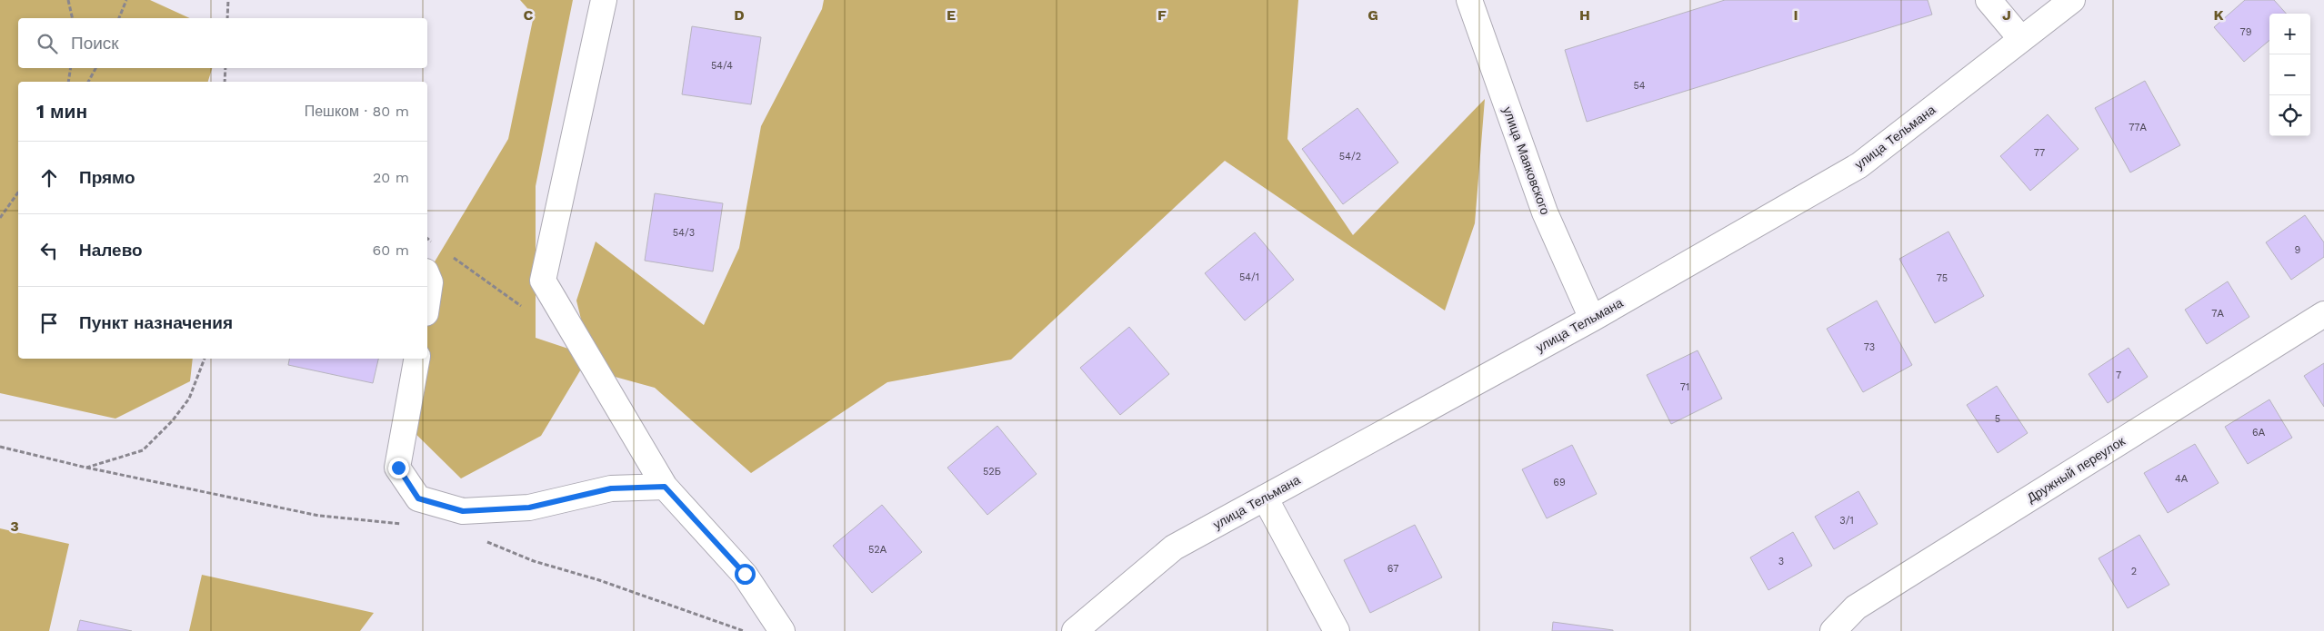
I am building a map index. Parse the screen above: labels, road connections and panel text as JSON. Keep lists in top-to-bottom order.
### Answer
{
  "streets": {
    "street": ["улица Тельмана", "улица Маяковского", "Дружный переулок"]
  },
  "crossings": [
    ["улица Тельмана", "улица Маяковского"]
  ],
  "house_numbers": [
    "79",
    "54/4",
    "54",
    "77А",
    "77",
    "54/2",
    "54/3",
    "9",
    "54/1",
    "75",
    "7А",
    "73",
    "7",
    "71",
    "5",
    "6А",
    "52Б",
    "4А",
    "69",
    "3/1",
    "52А",
    "3",
    "67",
    "2"
  ],
  "page": {
    "map_buttons": ["+", "−"],
    "search": "Поиск",
    "heading": ["1 мин", "Пешком · 80 m"],
    "list": [
      ["Прямо", "20 m"],
      ["Налево", "60 m"],
      "Пункт назначения"
    ]
  },
  "grid": {
    "columns": [
      "C",
      "D",
      "E",
      "F",
      "G",
      "H",
      "I",
      "J",
      "K"
    ],
    "rows": ["3"]
  }
}
